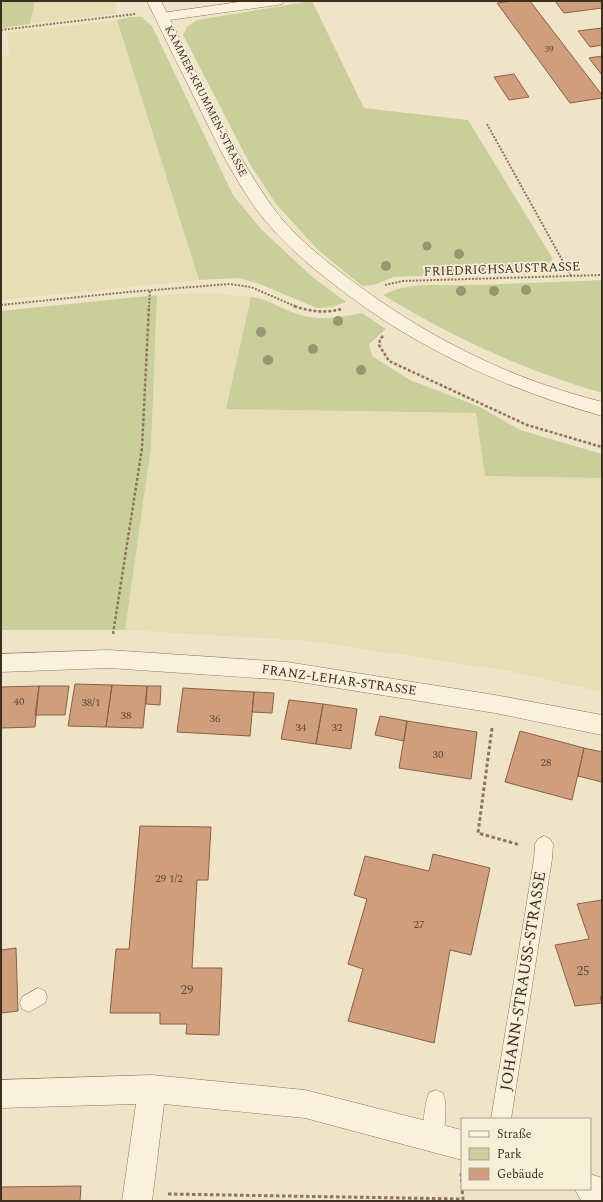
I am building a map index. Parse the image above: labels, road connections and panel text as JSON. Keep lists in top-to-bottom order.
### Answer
{
  "streets": {
    "street": ["KAMMER-KRUMMEN-STRASSE", "FRANZ-LEHAR-STRASSE"],
    "lane": ["JOHANN-STRAUSS-STRASSE"],
    "path": ["FRIEDRICHSAUSTRASSE"]
  },
  "house_numbers": [
    "39",
    "40",
    "38/1",
    "38",
    "36",
    "34",
    "32",
    "30",
    "28",
    "29 1/2",
    "27",
    "25",
    "29"
  ],
  "legend": ["Straße", "Park", "Gebäude"]
}
